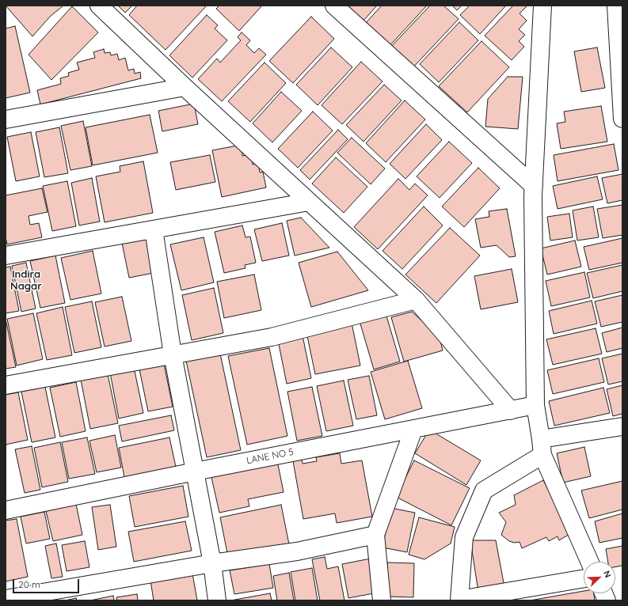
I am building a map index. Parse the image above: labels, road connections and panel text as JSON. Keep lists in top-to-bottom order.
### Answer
{
  "streets": {
    "street": ["LANE NO 5"]
  },
  "districts": ["Indira Nagar"],
  "scale_bar": "20 m",
  "north": "top right"
}
